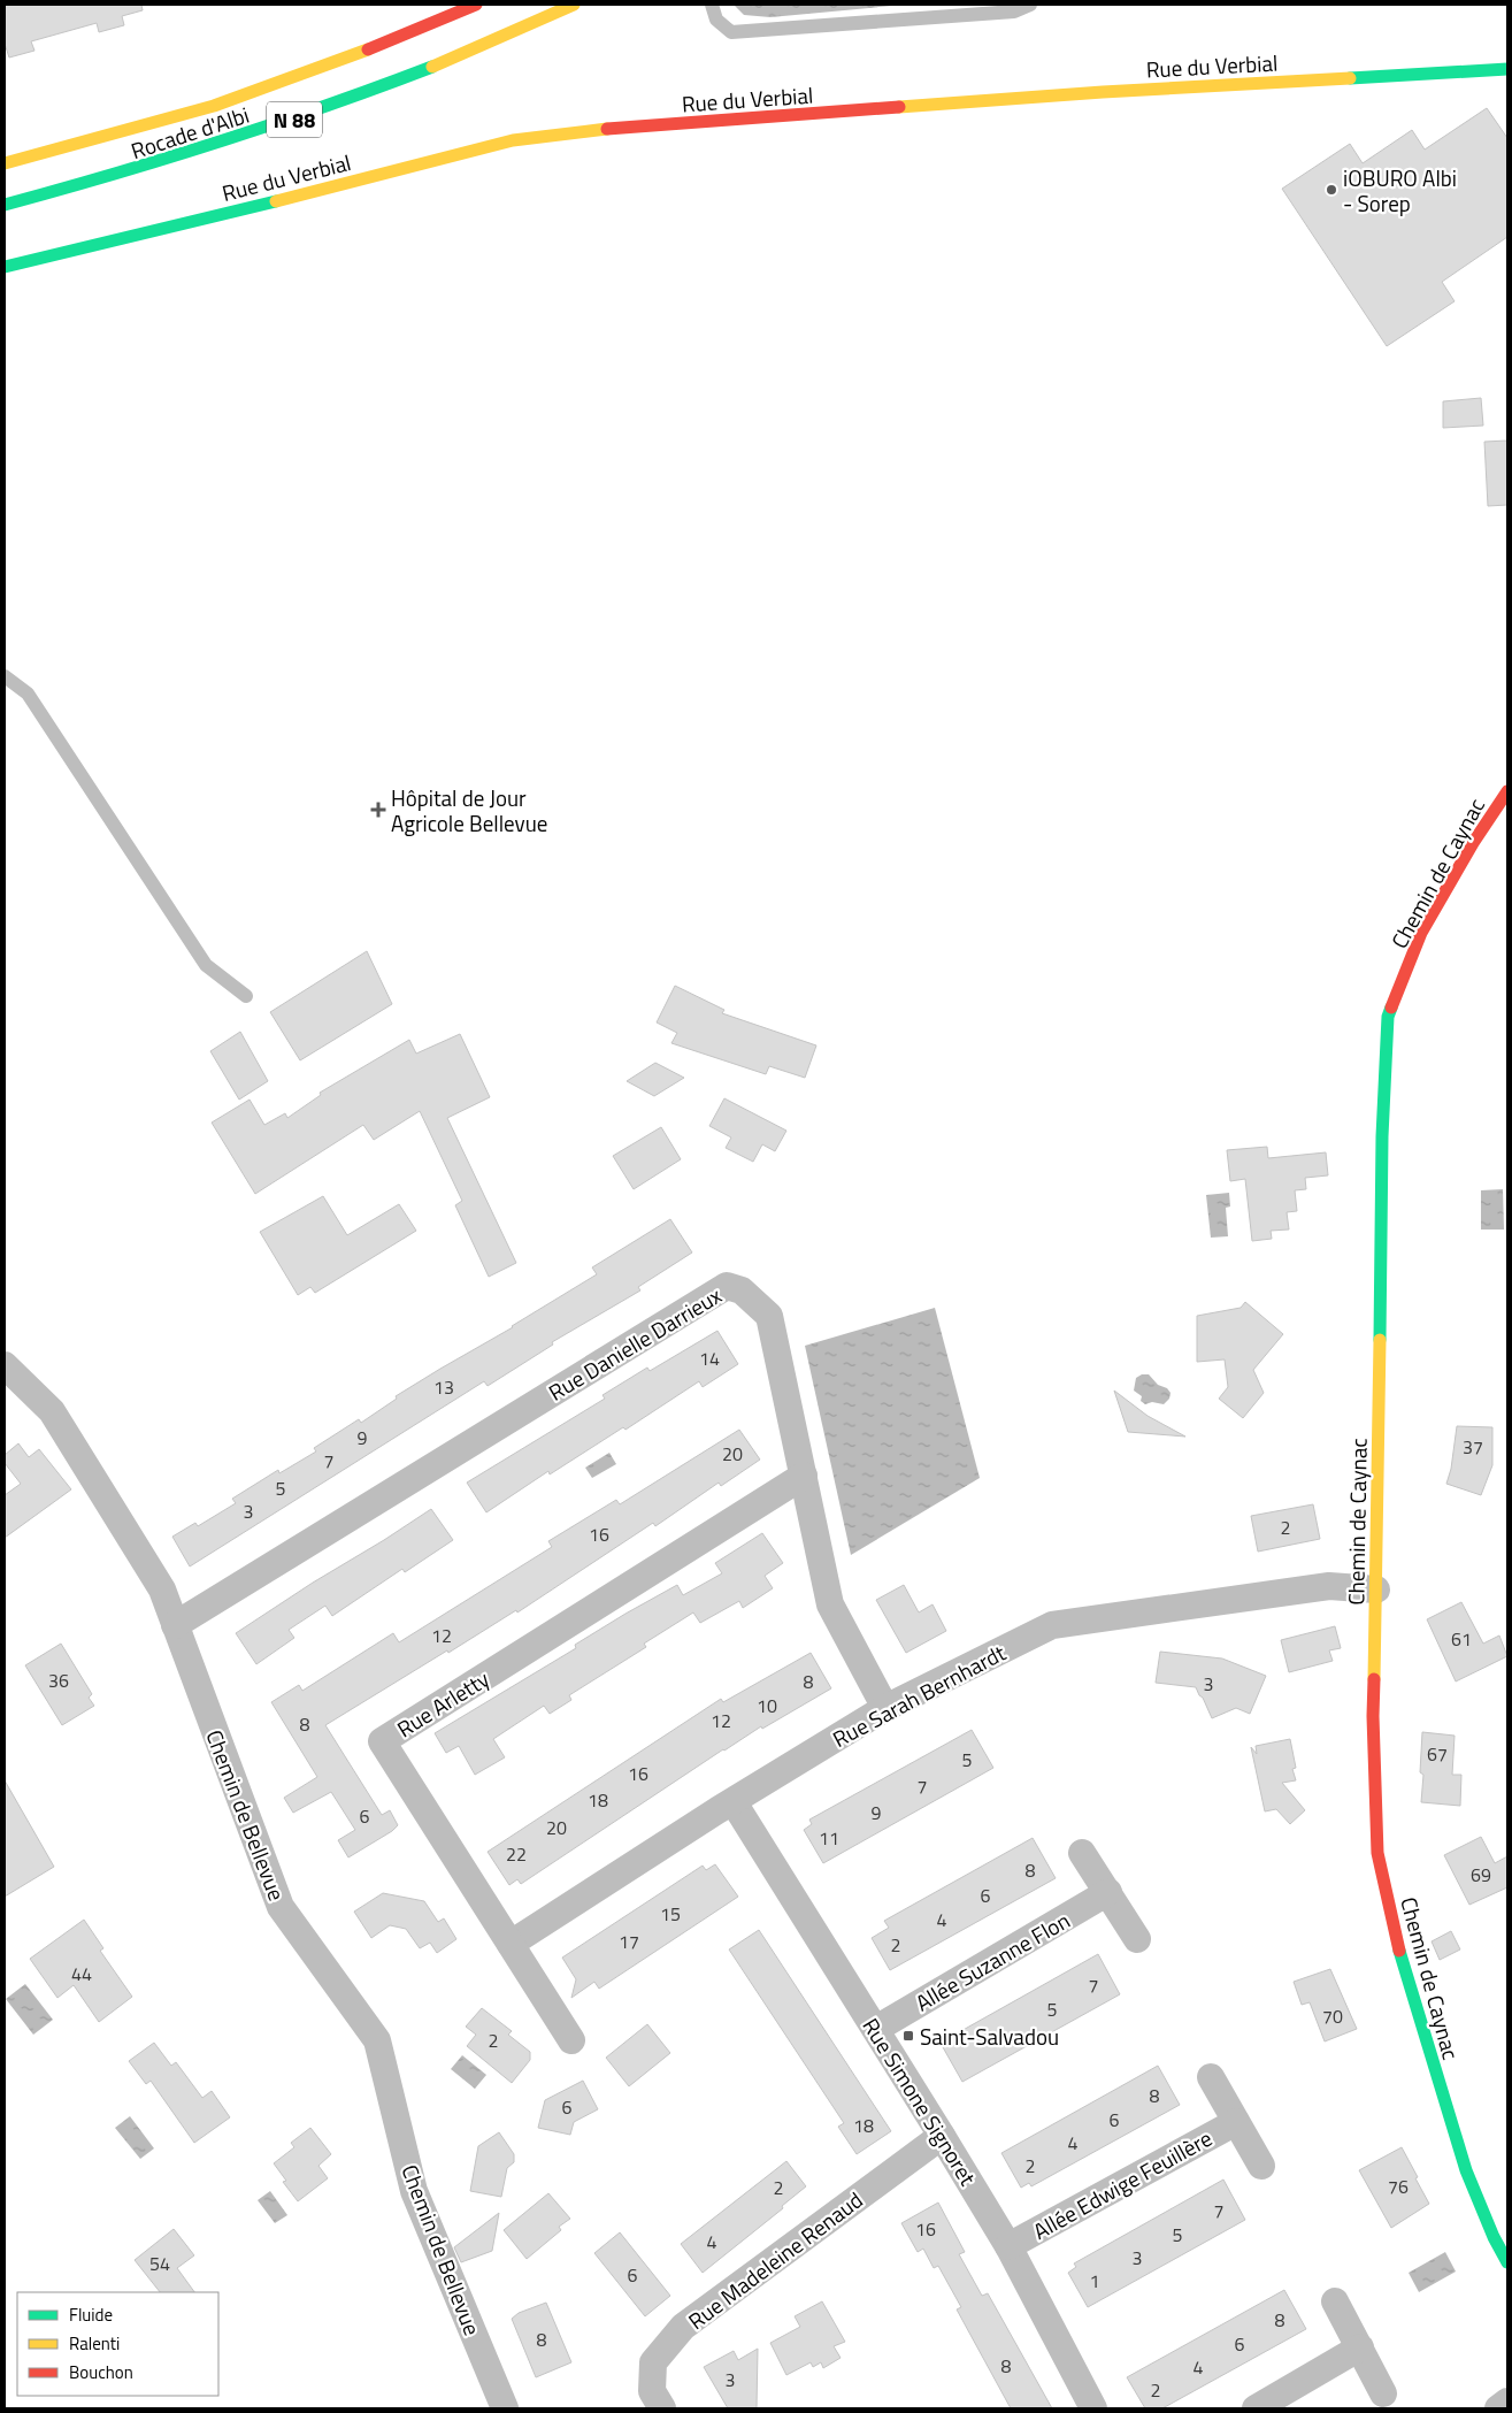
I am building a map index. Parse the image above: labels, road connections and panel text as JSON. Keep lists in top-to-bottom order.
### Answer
{
  "streets": {
    "main road": [
      "Rue du Verbial",
      "N 88",
      "Rocade d'Albi",
      "Chemin de Caynac"
    ],
    "street": [
      "Rue Danielle Darrieux",
      "Rue Sarah Bernhardt",
      "Rue Arletty",
      "Chemin de Bellevue",
      "Allée Suzanne Flon",
      "Rue Simone Signoret",
      "Allée Edwige Feuillère",
      "Rue Madeleine Renaud"
    ]
  },
  "crossings": [
    ["Chemin de Caynac", "Rue Sarah Bernhardt"],
    ["Rue Danielle Darrieux", "Rue Sarah Bernhardt"],
    ["Rue Danielle Darrieux", "Rue Arletty"],
    ["Rue Danielle Darrieux", "Chemin de Bellevue"],
    ["Rue Sarah Bernhardt", "Rue Arletty"],
    ["Rue Sarah Bernhardt", "Rue Simone Signoret"],
    ["Allée Suzanne Flon", "Rue Simone Signoret"],
    ["Rue Simone Signoret", "Allée Edwige Feuillère"],
    ["Rue Simone Signoret", "Rue Madeleine Renaud"]
  ],
  "places": {
    "other": ["iOBURO Albi - Sorep"],
    "health": ["Hôpital de Jour Agricole Bellevue"],
    "transit": ["Saint-Salvadou"]
  },
  "house_numbers": [
    "14",
    "13",
    "9",
    "37",
    "20",
    "7",
    "5",
    "3",
    "2",
    "16",
    "12",
    "61",
    "36",
    "8",
    "3",
    "10",
    "12",
    "8",
    "67",
    "5",
    "16",
    "7",
    "18",
    "9",
    "6",
    "20",
    "11",
    "22",
    "8",
    "69",
    "6",
    "15",
    "4",
    "17",
    "2",
    "44",
    "7",
    "5",
    "70",
    "2",
    "8",
    "6",
    "6",
    "18",
    "4",
    "2",
    "76",
    "2",
    "7",
    "16",
    "5",
    "4",
    "3",
    "54",
    "6",
    "1",
    "8",
    "8",
    "6",
    "8",
    "4",
    "3",
    "2"
  ],
  "legend": ["Fluide", "Ralenti", "Bouchon"]
}
